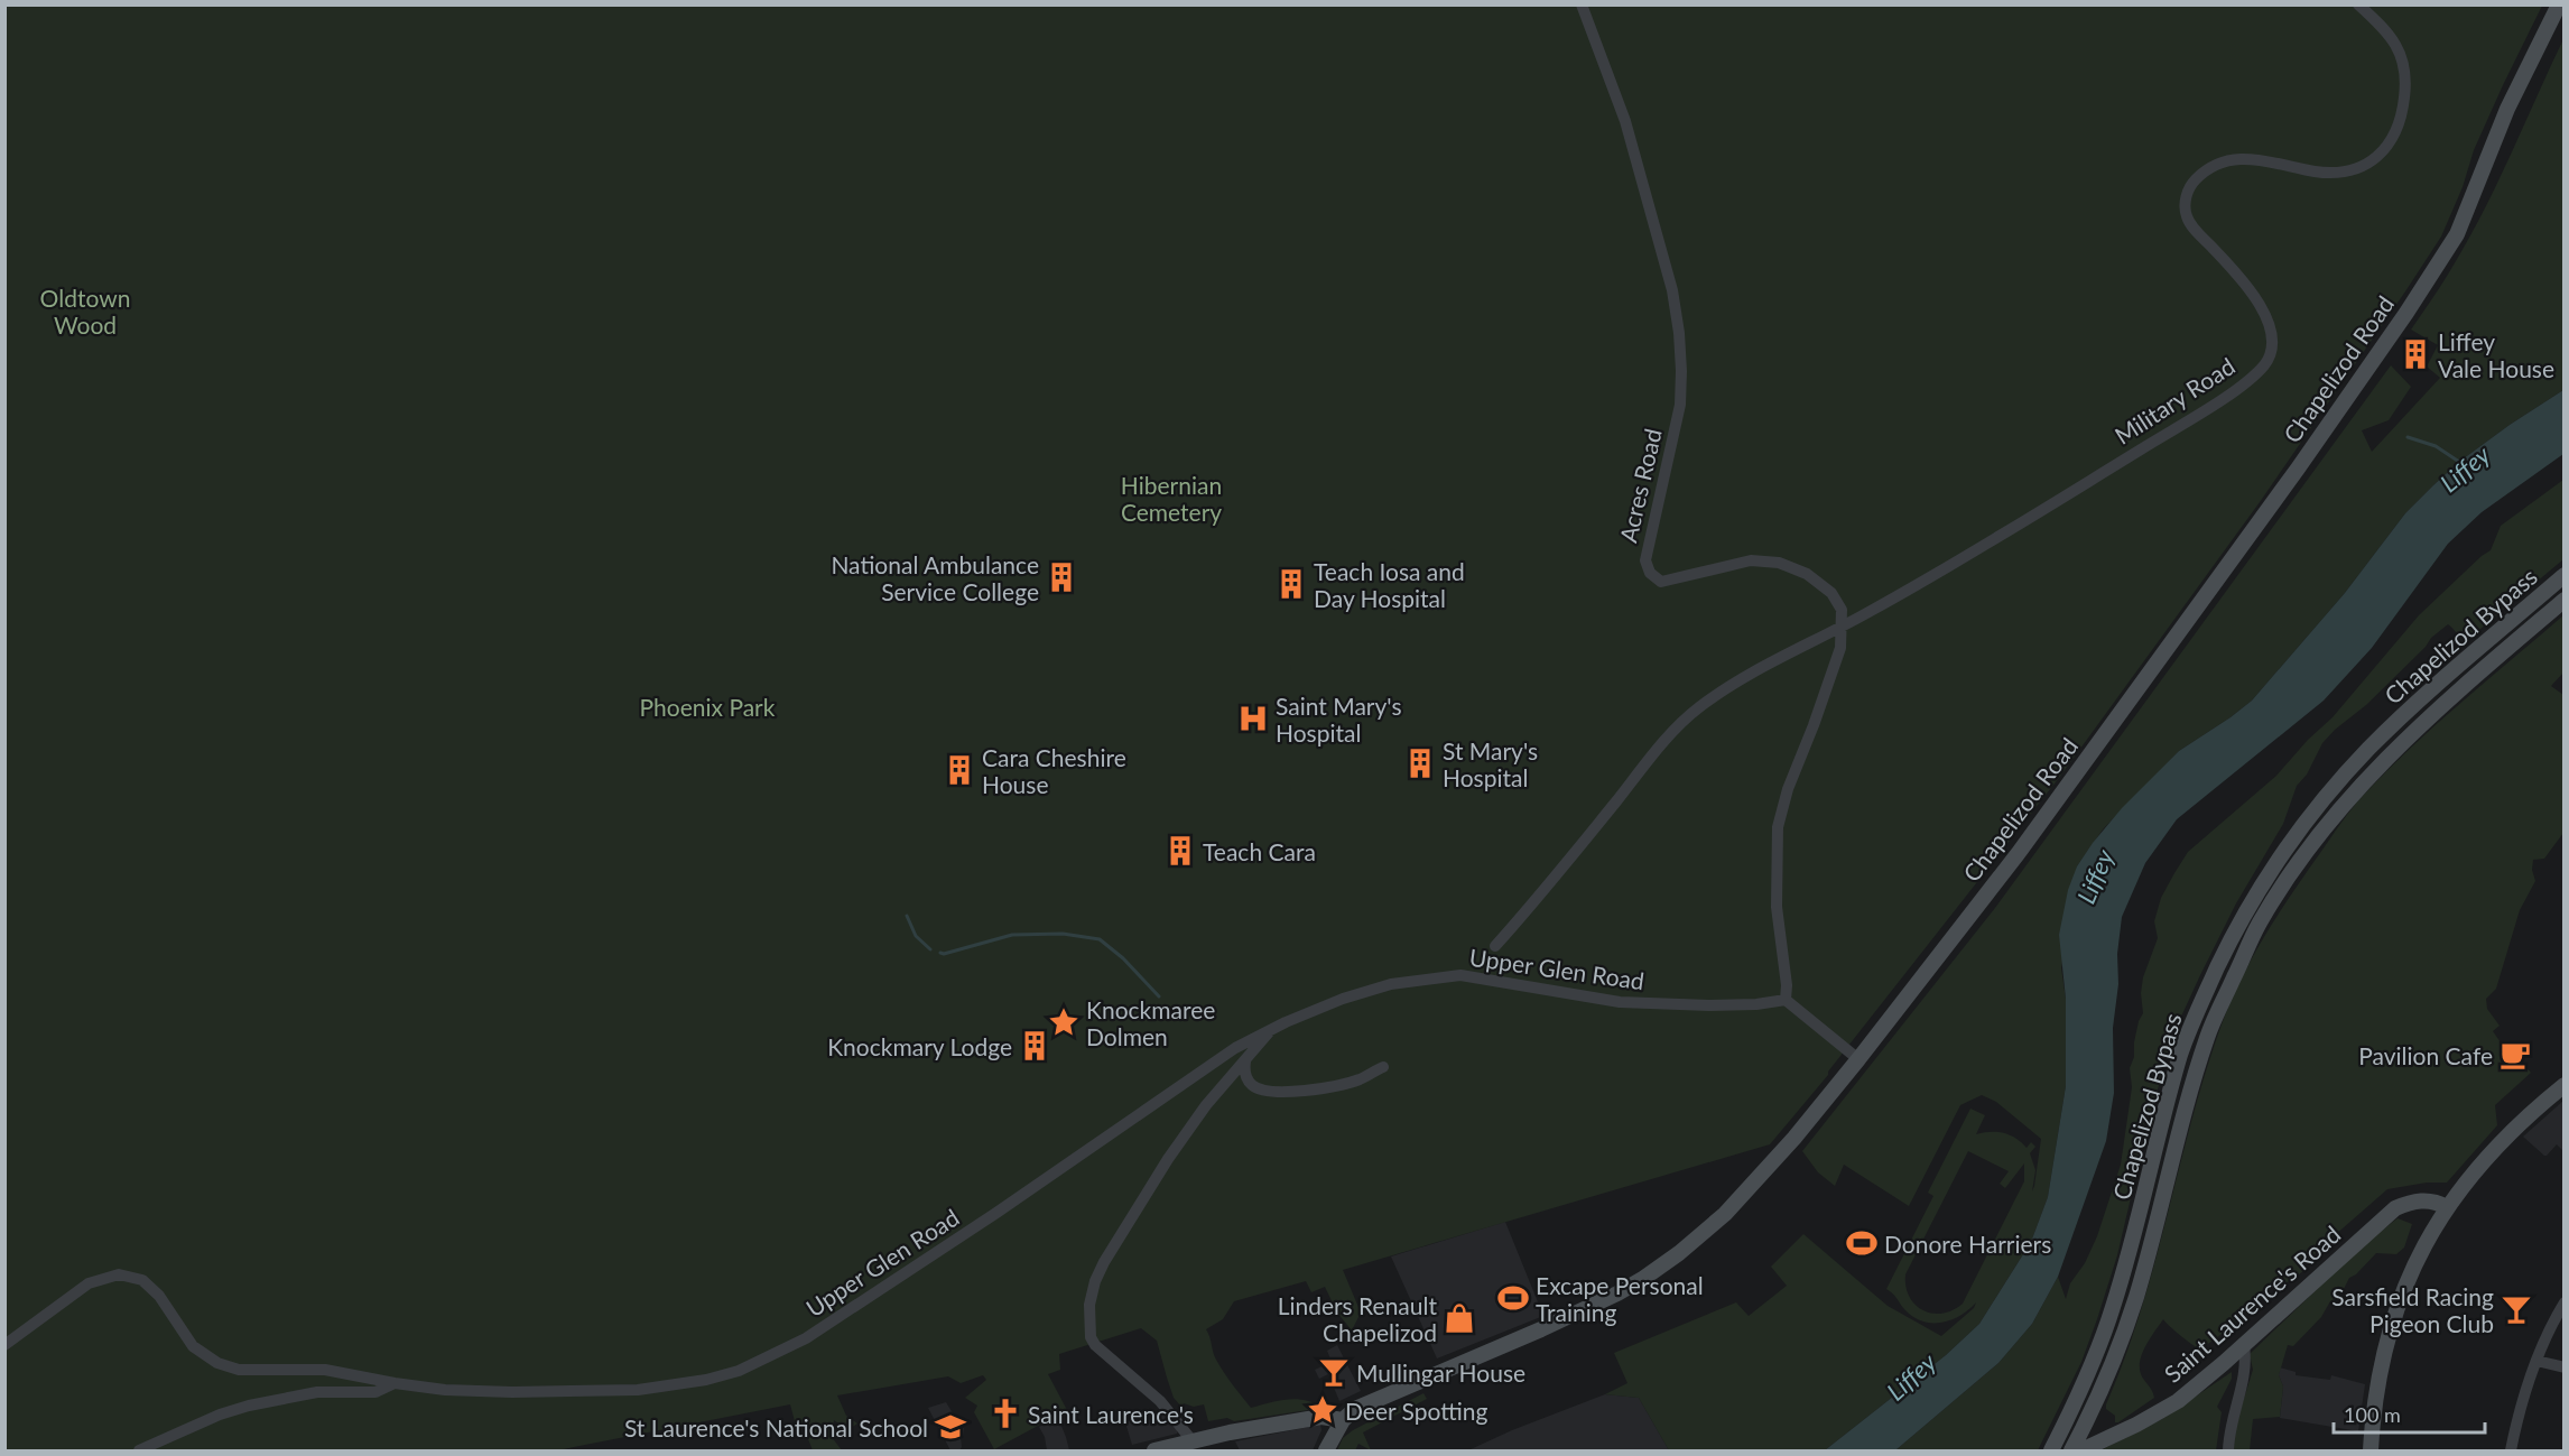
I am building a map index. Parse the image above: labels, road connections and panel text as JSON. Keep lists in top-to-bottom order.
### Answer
{
  "streets": {
    "main road": ["Chapelizod Road", "Chapelizod Bypass", "Saint Laurence's Road"],
    "street": ["Military Road", "Acres Road", "Upper Glen Road"]
  },
  "crossings": [
    ["Military Road", "Acres Road"],
    ["Acres Road", "Upper Glen Road"],
    ["Chapelizod Bypass", "Saint Laurence's Road"]
  ],
  "water": ["Liffey"],
  "parks": ["Oldtown Wood", "Hibernian Cemetery", "Phoenix Park"],
  "places": {
    "building": [
      "Liffey Vale House",
      "National Ambulance Service College",
      "Teach Iosa and Day Hospital",
      "St Mary's Hospital",
      "Cara Cheshire House",
      "Teach Cara",
      "Knockmary Lodge"
    ],
    "hospital": ["Saint Mary's Hospital"],
    "place": ["Knockmaree Dolmen", "Deer Spotting"],
    "cafe": ["Pavilion Cafe"],
    "sports": ["Donore Harriers", "Excape Personal Training"],
    "bar": ["Sarsfield Racing Pigeon Club", "Mullingar House"],
    "shop": ["Linders Renault Chapelizod"],
    "church": ["Saint Laurence's"],
    "school or university": ["St Laurence's National School"]
  },
  "scale_bar": "100 m"
}
